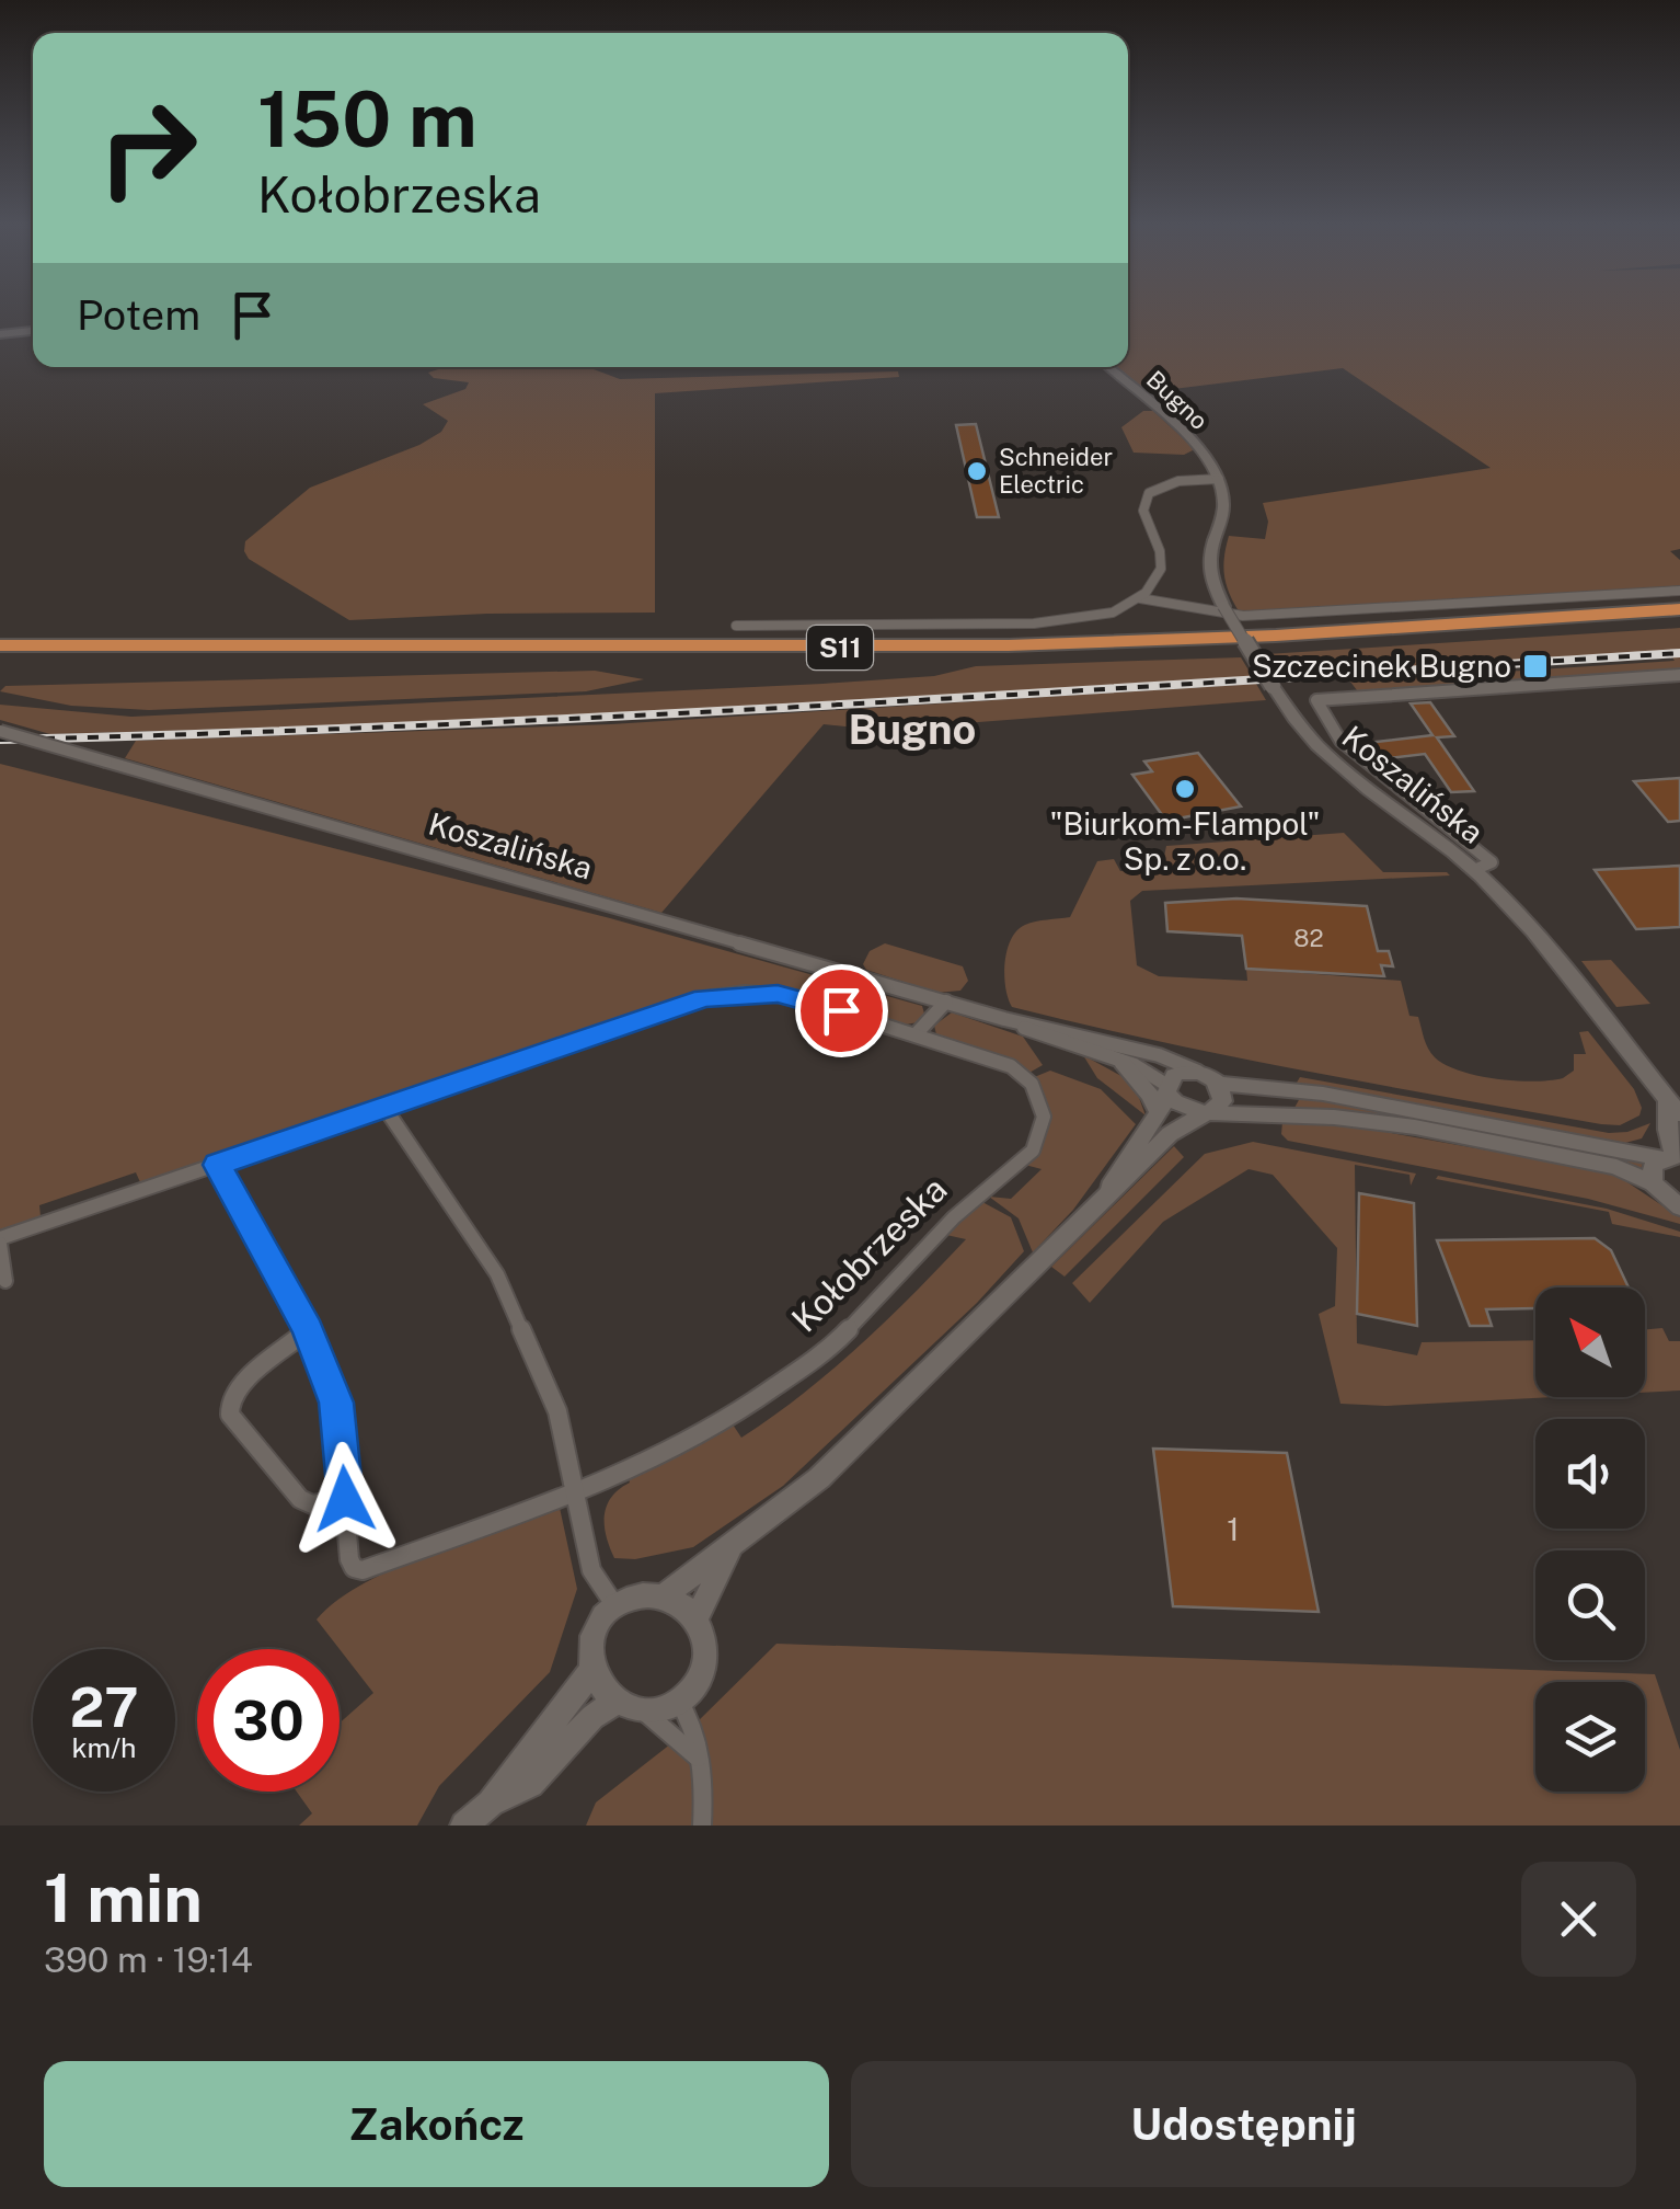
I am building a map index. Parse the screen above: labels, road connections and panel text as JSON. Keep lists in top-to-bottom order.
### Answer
{
  "streets": {
    "highway": ["S11"],
    "main road": ["Bugno", "Koszalińska"],
    "street": ["Kołobrzeska"]
  },
  "crossings": [
    ["Bugno", "Koszalińska"]
  ],
  "districts": ["Bugno"],
  "places": {
    "other": ["Schneider Electric", "\"Biurkom-Flampol\" Sp. z o.o."],
    "transit": ["Szczecinek Bugno"]
  },
  "house_numbers": ["82", "1"],
  "north": "top left",
  "page": {
    "turn": ["150 m", "Kołobrzeska"],
    "then": "Potem",
    "speed": "27 km/h",
    "limit": "30",
    "heading": ["1 min", "390 m · 19:14"],
    "buttons": ["Zakończ", "Udostępnij"]
  }
}
